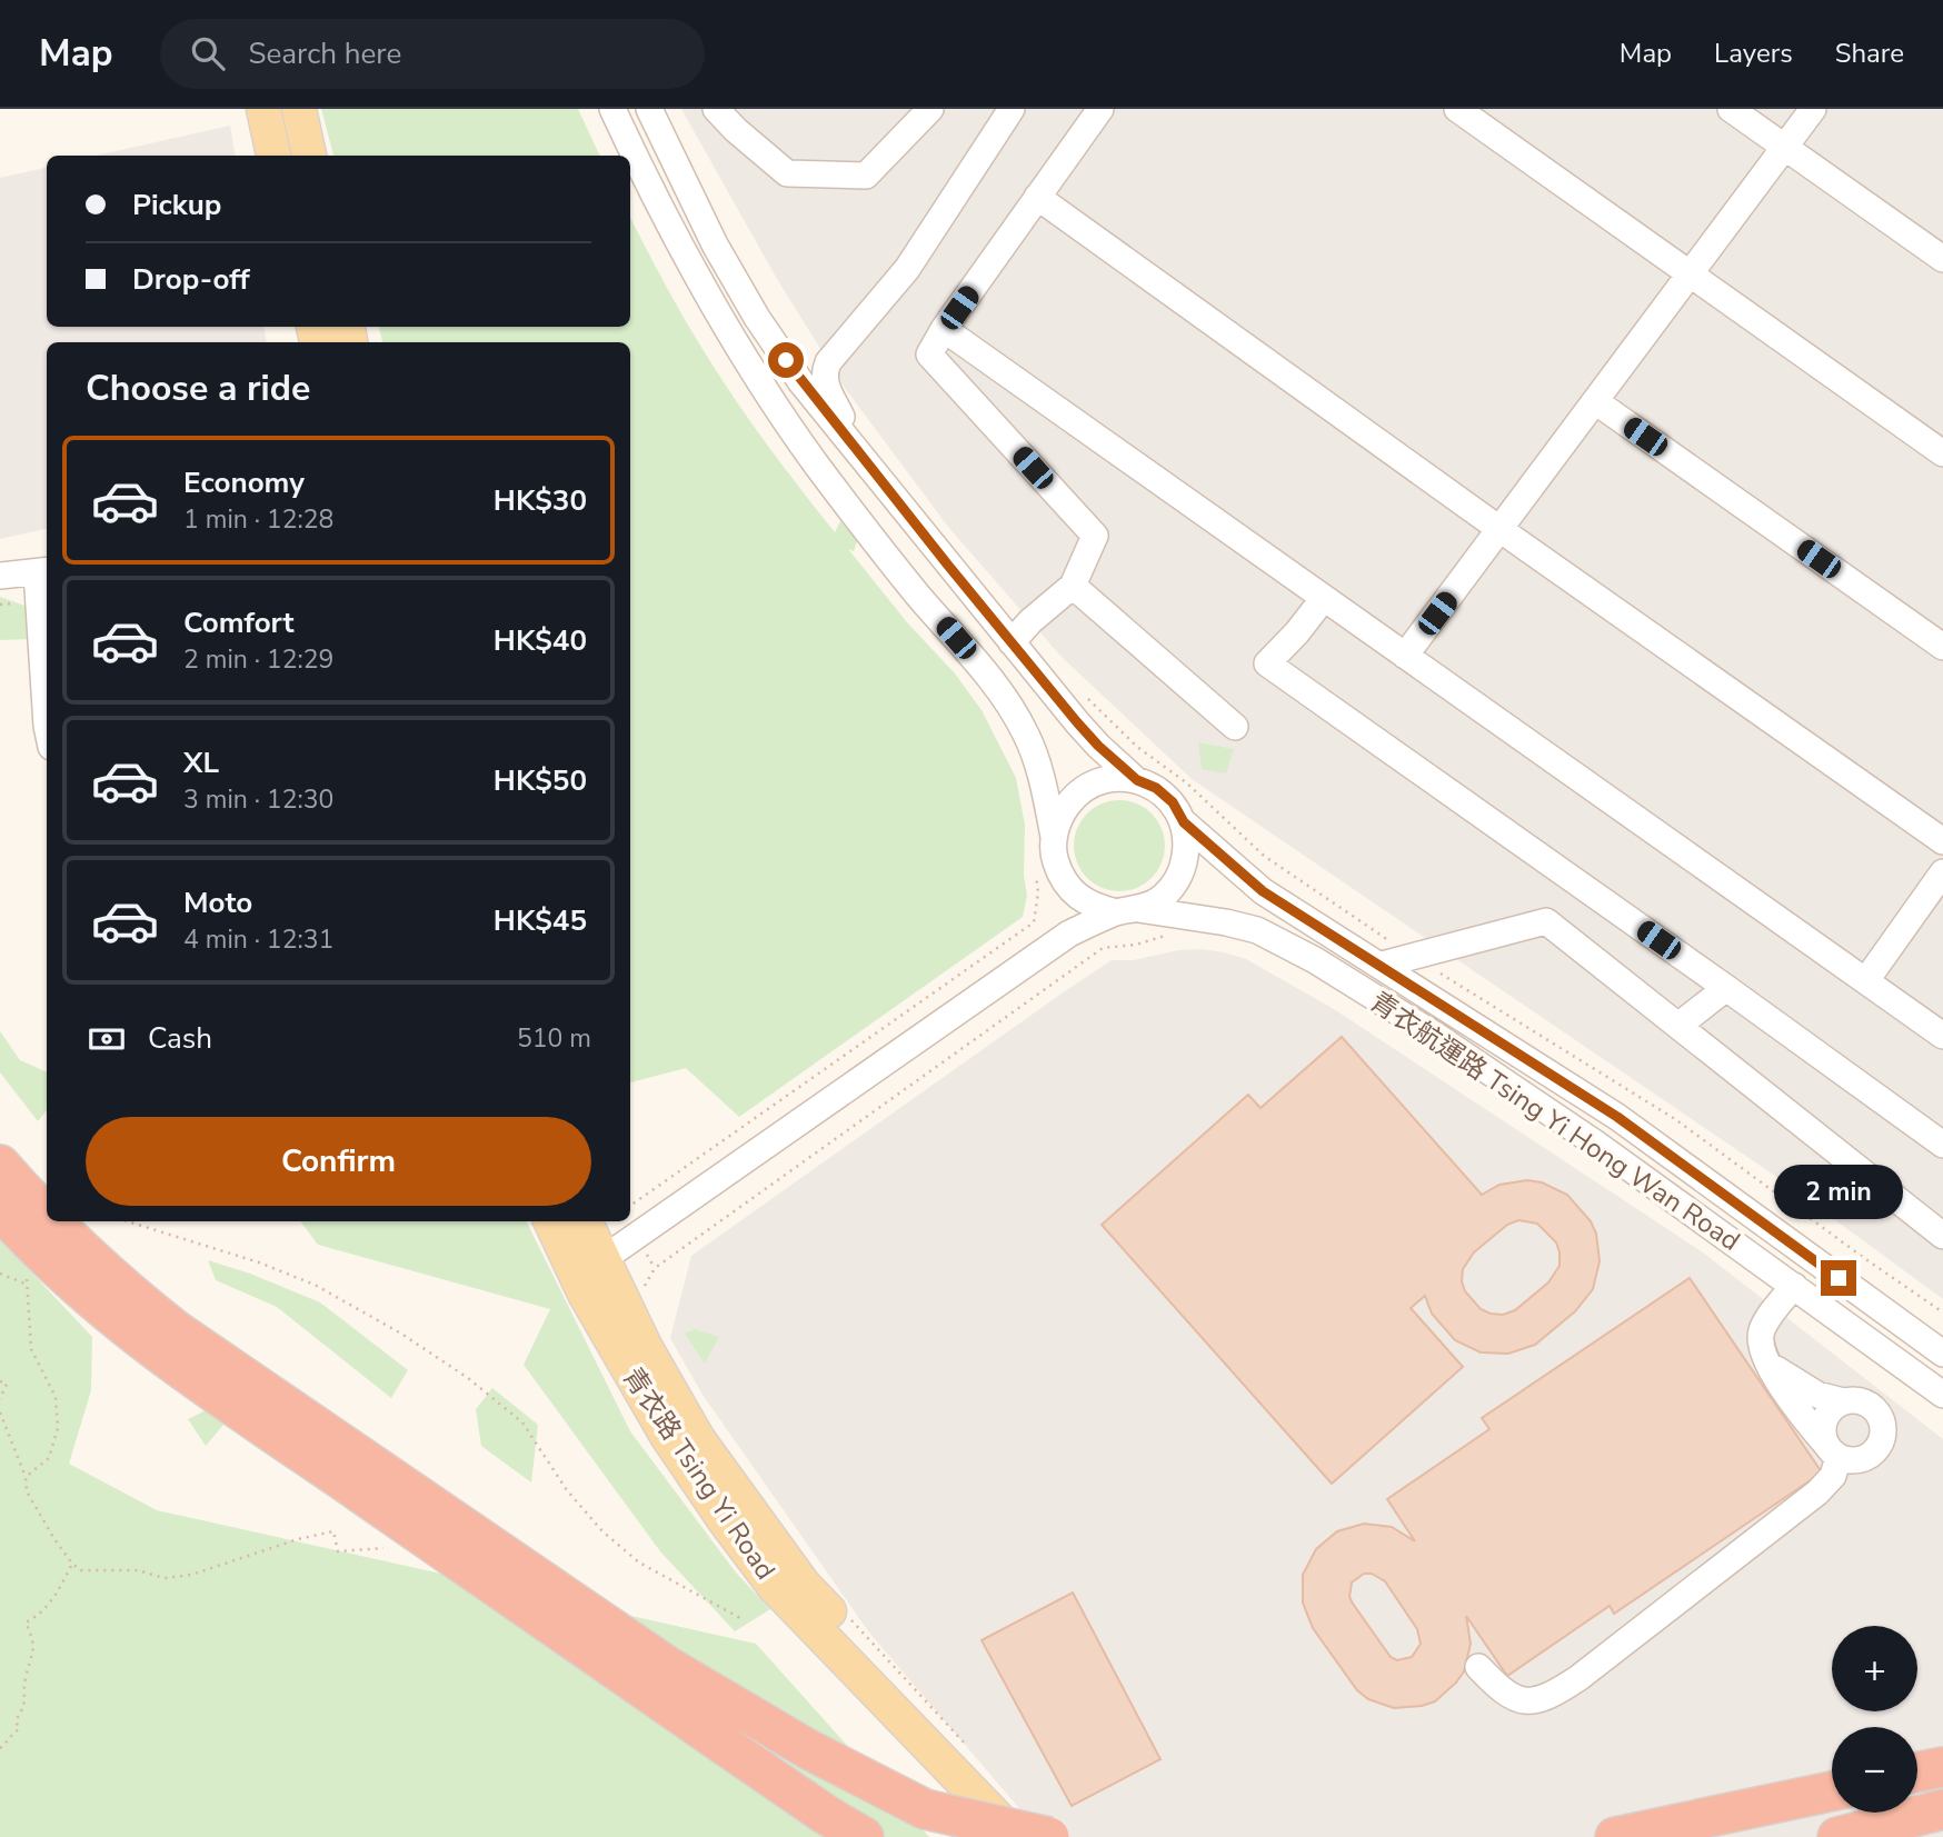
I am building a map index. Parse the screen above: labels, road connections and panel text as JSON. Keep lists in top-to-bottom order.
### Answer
{
  "streets": {
    "main road": ["青衣路 Tsing Yi Road"],
    "street": ["青衣航運路 Tsing Yi Hong Wan Road"]
  },
  "page": {
    "header": "Map",
    "search": "Search here",
    "nav": ["Map", "Layers", "Share"],
    "banner": ["Pickup", "Drop-off"],
    "heading": "Choose a ride",
    "list": [
      {
        "name": "Economy",
        "note": "1 min · 12:28",
        "value": "HK$30"
      },
      {
        "name": "Comfort",
        "note": "2 min · 12:29",
        "value": "HK$40"
      },
      {
        "name": "XL",
        "note": "3 min · 12:30",
        "value": "HK$50"
      },
      {
        "name": "Moto",
        "note": "4 min · 12:31",
        "value": "HK$45"
      }
    ],
    "pay": ["Cash", "510 m"],
    "buttons": "Confirm",
    "bubble": "2 min",
    "map_buttons": ["+", "−"]
  }
}
